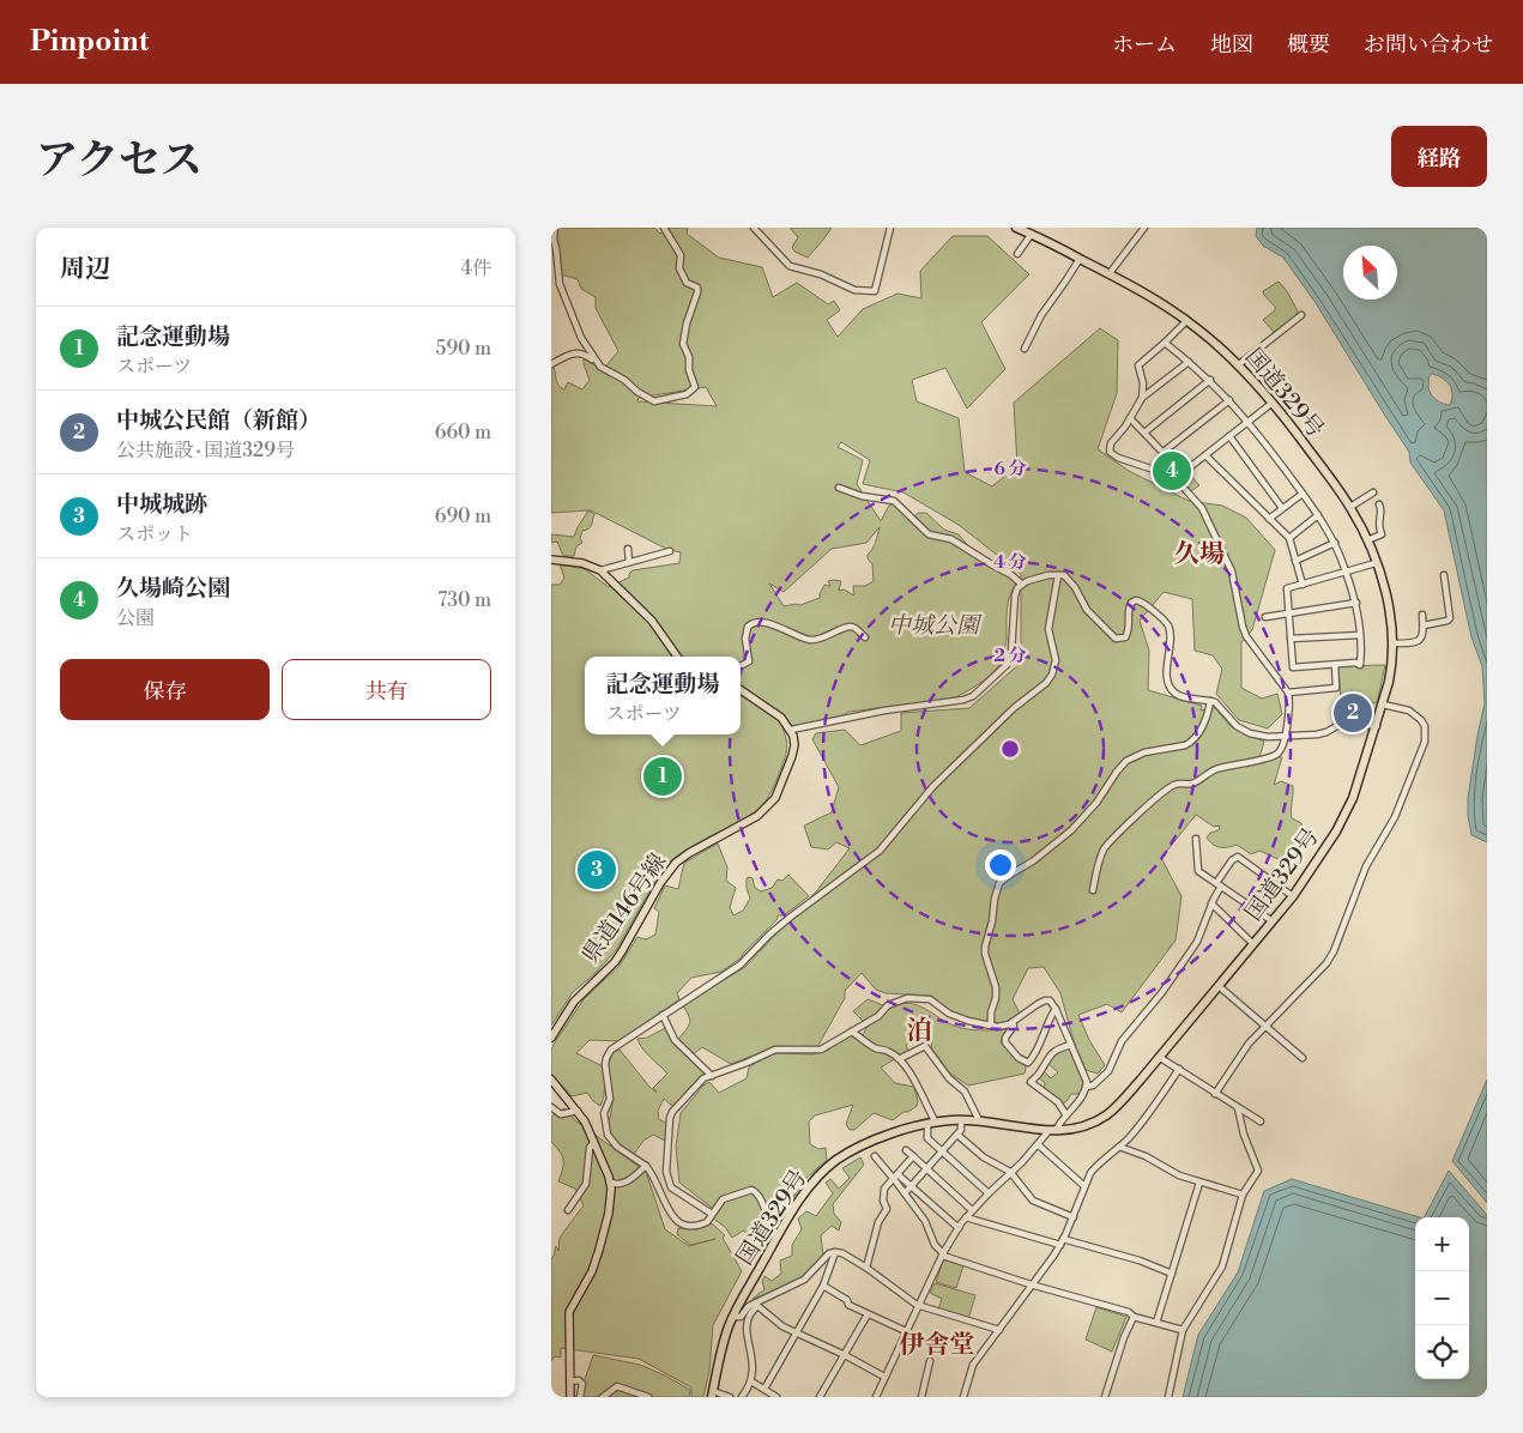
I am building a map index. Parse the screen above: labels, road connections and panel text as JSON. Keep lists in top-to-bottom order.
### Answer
{
  "streets": {
    "highway": ["国道329号"],
    "main road": ["県道146号線"]
  },
  "districts": ["久場", "泊", "伊舎堂"],
  "parks": ["中城公園"],
  "north": "top left",
  "page": {
    "header": "Pinpoint",
    "nav": [
      "ホーム",
      "地図",
      "概要",
      "お問い合わせ"
    ],
    "title": "アクセス",
    "buttons": [
      "経路",
      ["保存", "共有"]
    ],
    "heading": ["周辺", "4件"],
    "list": [
      {
        "mark": "1",
        "name": "記念運動場",
        "note": "スポーツ",
        "value": "590 m"
      },
      {
        "mark": "2",
        "name": "中城公民館（新館）",
        "note": "公共施設 · 国道329号",
        "value": "660 m"
      },
      {
        "mark": "3",
        "name": "中城城跡",
        "note": "スポット",
        "value": "690 m"
      },
      {
        "mark": "4",
        "name": "久場崎公園",
        "note": "公園",
        "value": "730 m"
      }
    ],
    "pins": [
      "4",
      "2",
      "1",
      "3"
    ],
    "popup": ["記念運動場", "スポーツ"],
    "map_buttons": ["+", "−"]
  },
  "rings": ["6 分", "4 分", "2 分"]
}
